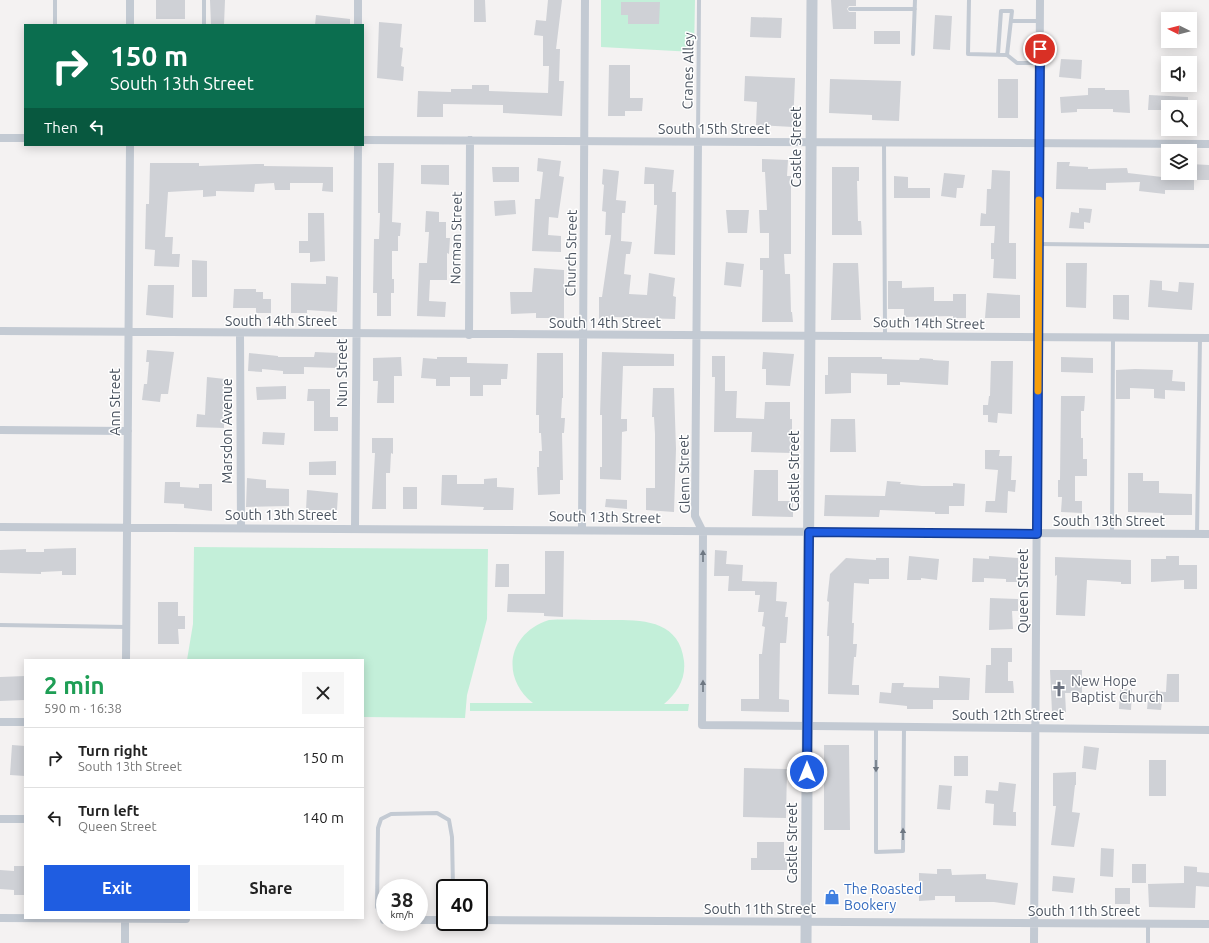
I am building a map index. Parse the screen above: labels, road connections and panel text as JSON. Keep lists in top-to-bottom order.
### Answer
{
  "streets": {
    "street": [
      "South 15th Street",
      "Castle Street",
      "Norman Street",
      "Church Street",
      "South 14th Street",
      "Nun Street",
      "Ann Street",
      "Marsdon Avenue",
      "Glenn Street",
      "South 13th Street",
      "Queen Street",
      "South 12th Street",
      "South 11th Street"
    ],
    "lane": ["Cranes Alley"]
  },
  "crossings": [
    ["Cranes Alley", "South 15th Street"],
    ["Cranes Alley", "Glenn Street"],
    ["South 15th Street", "Castle Street"],
    ["South 15th Street", "Norman Street"],
    ["South 15th Street", "Church Street"],
    ["South 15th Street", "Glenn Street"],
    ["South 15th Street", "Queen Street"],
    ["Castle Street", "South 14th Street"],
    ["Castle Street", "Glenn Street"],
    ["Castle Street", "South 13th Street"],
    ["Castle Street", "South 12th Street"],
    ["Castle Street", "South 11th Street"],
    ["Norman Street", "South 14th Street"],
    ["Church Street", "South 14th Street"],
    ["Church Street", "South 13th Street"],
    ["South 14th Street", "Nun Street"],
    ["South 14th Street", "Ann Street"],
    ["South 14th Street", "Marsdon Avenue"],
    ["South 14th Street", "Glenn Street"],
    ["South 14th Street", "Queen Street"],
    ["Nun Street", "South 13th Street"],
    ["Ann Street", "South 13th Street"],
    ["Marsdon Avenue", "South 13th Street"],
    ["Glenn Street", "South 13th Street"],
    ["Glenn Street", "South 12th Street"],
    ["South 13th Street", "Queen Street"],
    ["Queen Street", "South 12th Street"],
    ["Queen Street", "South 11th Street"]
  ],
  "places": {
    "church": ["New Hope Baptist Church"],
    "shop": ["The Roasted Bookery"]
  },
  "north": "left",
  "page": {
    "turn": ["150 m", "South 13th Street"],
    "then": "Then",
    "heading": ["2 min", "590 m · 16:38"],
    "list": [
      {
        "name": "Turn right",
        "note": "South 13th Street",
        "value": "150 m"
      },
      {
        "name": "Turn left",
        "note": "Queen Street",
        "value": "140 m"
      }
    ],
    "buttons": ["Exit", "Share"],
    "speed": "38 km/h",
    "limit": "40"
  }
}
